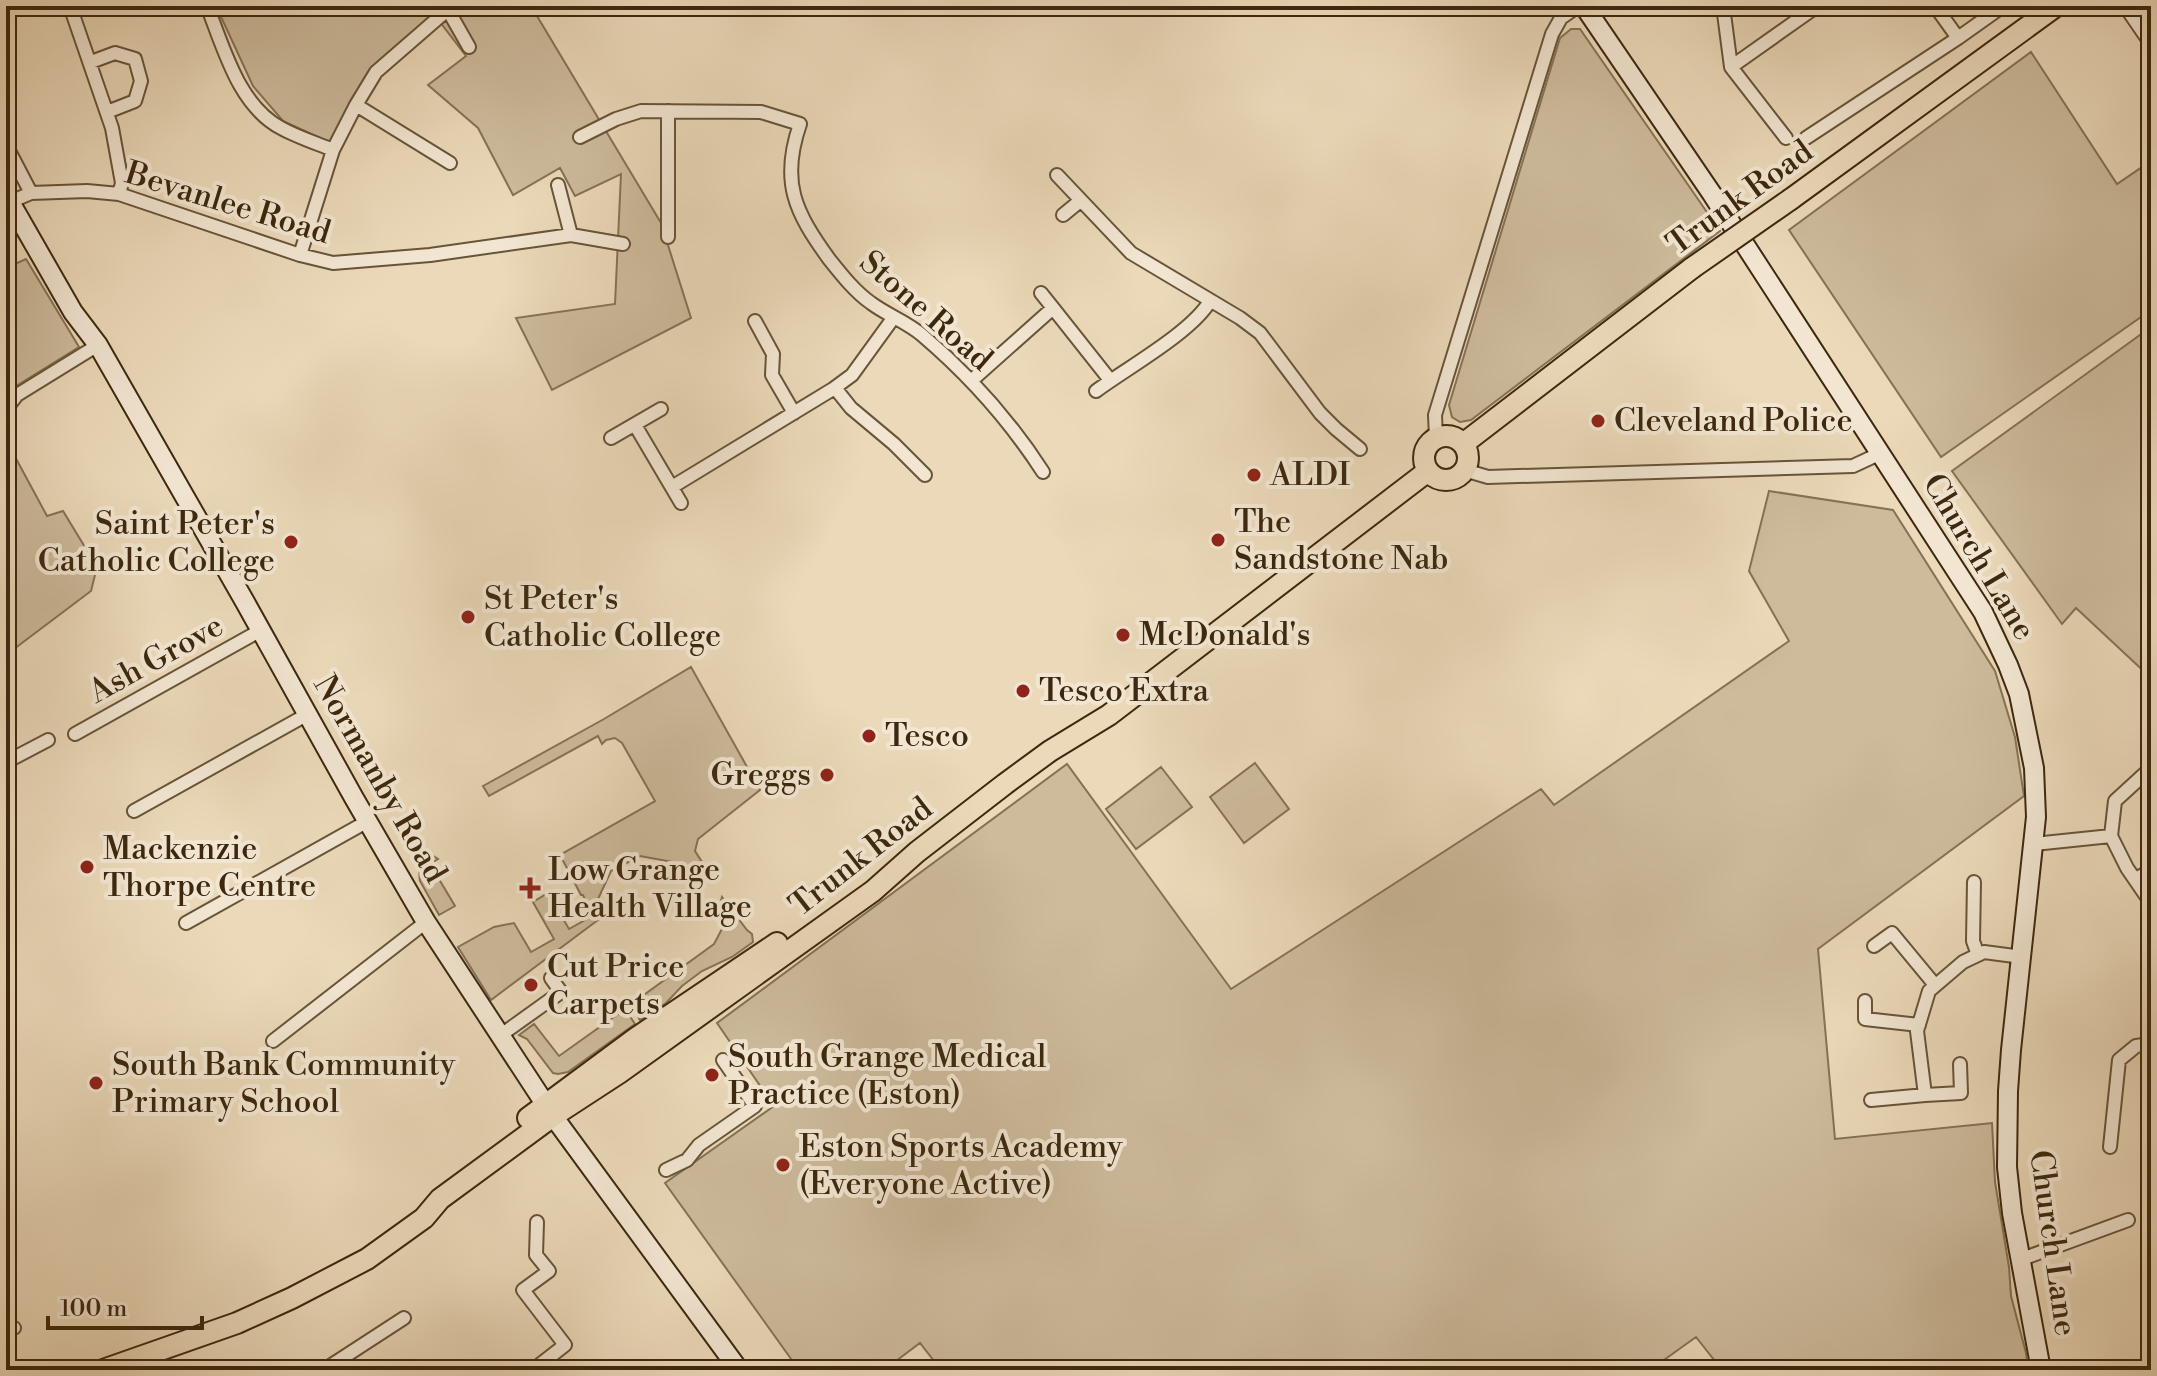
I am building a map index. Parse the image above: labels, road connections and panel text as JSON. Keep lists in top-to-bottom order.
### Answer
{
  "streets": {
    "main road": ["Trunk Road"],
    "street": [
      "Bevanlee Road",
      "Stone Road",
      "Church Lane",
      "Ash Grove",
      "Normanby Road"
    ]
  },
  "crossings": [
    ["Trunk Road", "Normanby Road"],
    ["Bevanlee Road", "Normanby Road"],
    ["Ash Grove", "Normanby Road"]
  ],
  "places": {
    "other": [
      "Cleveland Police",
      "ALDI",
      "The Sandstone Nab",
      "Saint Peter's Catholic College",
      "St Peter's Catholic College",
      "McDonald's",
      "Tesco Extra",
      "Tesco",
      "Greggs",
      "Mackenzie Thorpe Centre",
      "Cut Price Carpets",
      "South Grange Medical Practice (Eston)",
      "South Bank Community Primary School",
      "Eston Sports Academy (Everyone Active)"
    ],
    "health": ["Low Grange Health Village"]
  },
  "scale_bar": "100 m"
}
